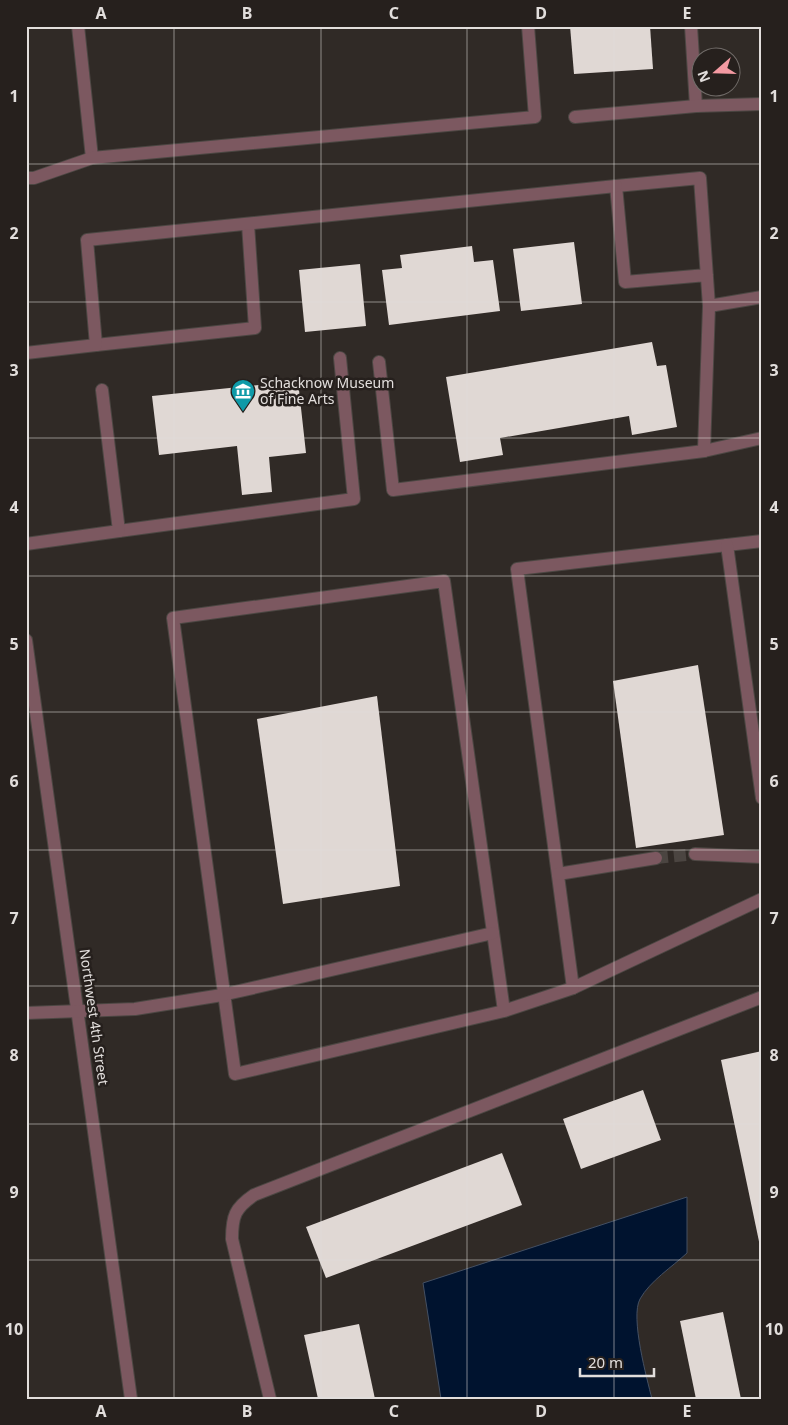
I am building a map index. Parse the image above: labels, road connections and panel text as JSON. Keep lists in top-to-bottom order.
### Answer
{
  "streets": {
    "street": ["Northwest 4th Street"]
  },
  "places": {
    "museum": ["Schacknow Museum of Fine Arts"]
  },
  "scale_bar": "20 m",
  "north": "left",
  "grid": {
    "columns": [
      "A",
      "B",
      "C",
      "D",
      "E"
    ],
    "rows": [
      "1",
      "2",
      "3",
      "4",
      "5",
      "6",
      "7",
      "8",
      "9",
      "10"
    ]
  }
}
